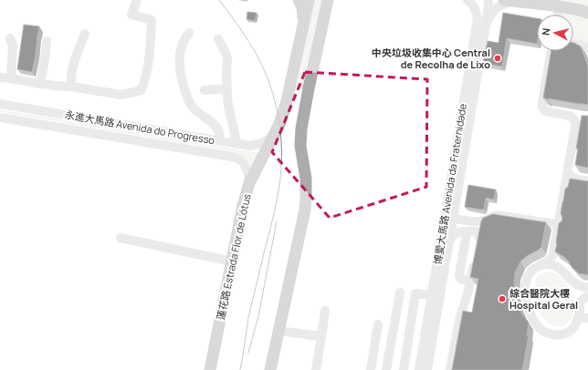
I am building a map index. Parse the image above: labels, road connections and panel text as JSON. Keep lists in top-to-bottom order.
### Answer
{
  "streets": {
    "main road": ["蓮花路 Estrada Flor de Lótus"],
    "street": ["永進大馬路 Avenida do Progresso", "博愛大馬路 Avenida da Fraternidade"]
  },
  "crossings": [
    ["永進大馬路 Avenida do Progresso", "蓮花路 Estrada Flor de Lótus"]
  ],
  "places": ["中央垃圾收集中心 Central de Recolha de Lixo", "綜合醫院大樓 Hospital Geral"],
  "north": "left"
}
